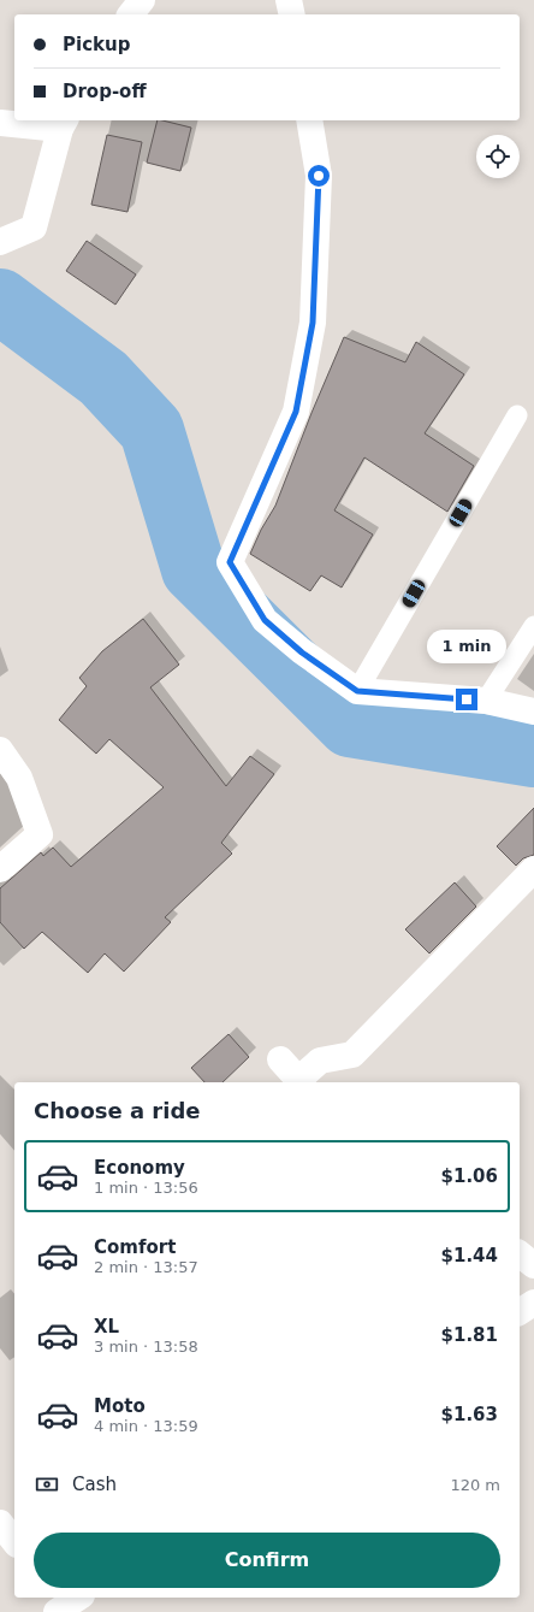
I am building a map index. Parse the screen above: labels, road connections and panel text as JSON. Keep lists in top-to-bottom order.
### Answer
{
  "page": {
    "banner": ["Pickup", "Drop-off"],
    "bubble": "1 min",
    "heading": "Choose a ride",
    "list": [
      {
        "name": "Economy",
        "note": "1 min · 13:56",
        "value": "$1.06"
      },
      {
        "name": "Comfort",
        "note": "2 min · 13:57",
        "value": "$1.44"
      },
      {
        "name": "XL",
        "note": "3 min · 13:58",
        "value": "$1.81"
      },
      {
        "name": "Moto",
        "note": "4 min · 13:59",
        "value": "$1.63"
      }
    ],
    "pay": ["Cash", "120 m"],
    "buttons": "Confirm"
  }
}
